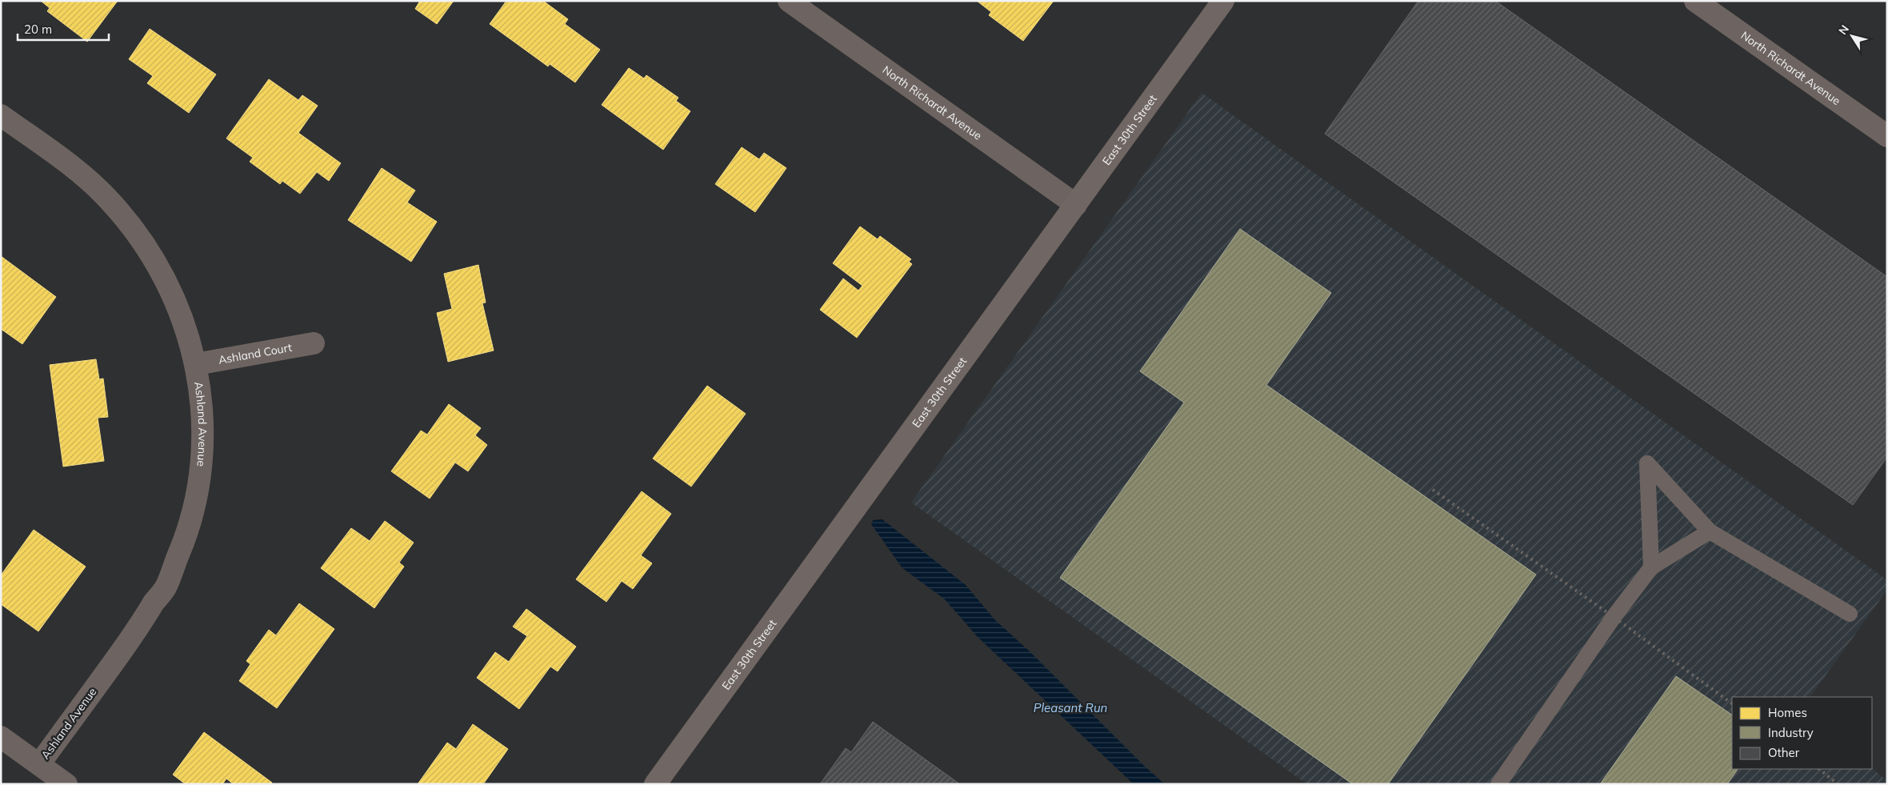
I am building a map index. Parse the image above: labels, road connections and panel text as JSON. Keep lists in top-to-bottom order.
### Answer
{
  "streets": {
    "main road": ["East 30th Street"],
    "street": ["North Richardt Avenue", "Ashland Court", "Ashland Avenue"]
  },
  "crossings": [
    ["North Richardt Avenue", "East 30th Street"],
    ["Ashland Court", "Ashland Avenue"]
  ],
  "water": ["Pleasant Run"],
  "legend": ["Homes", "Industry", "Other"],
  "scale_bar": "20 m",
  "north": "top left"
}
